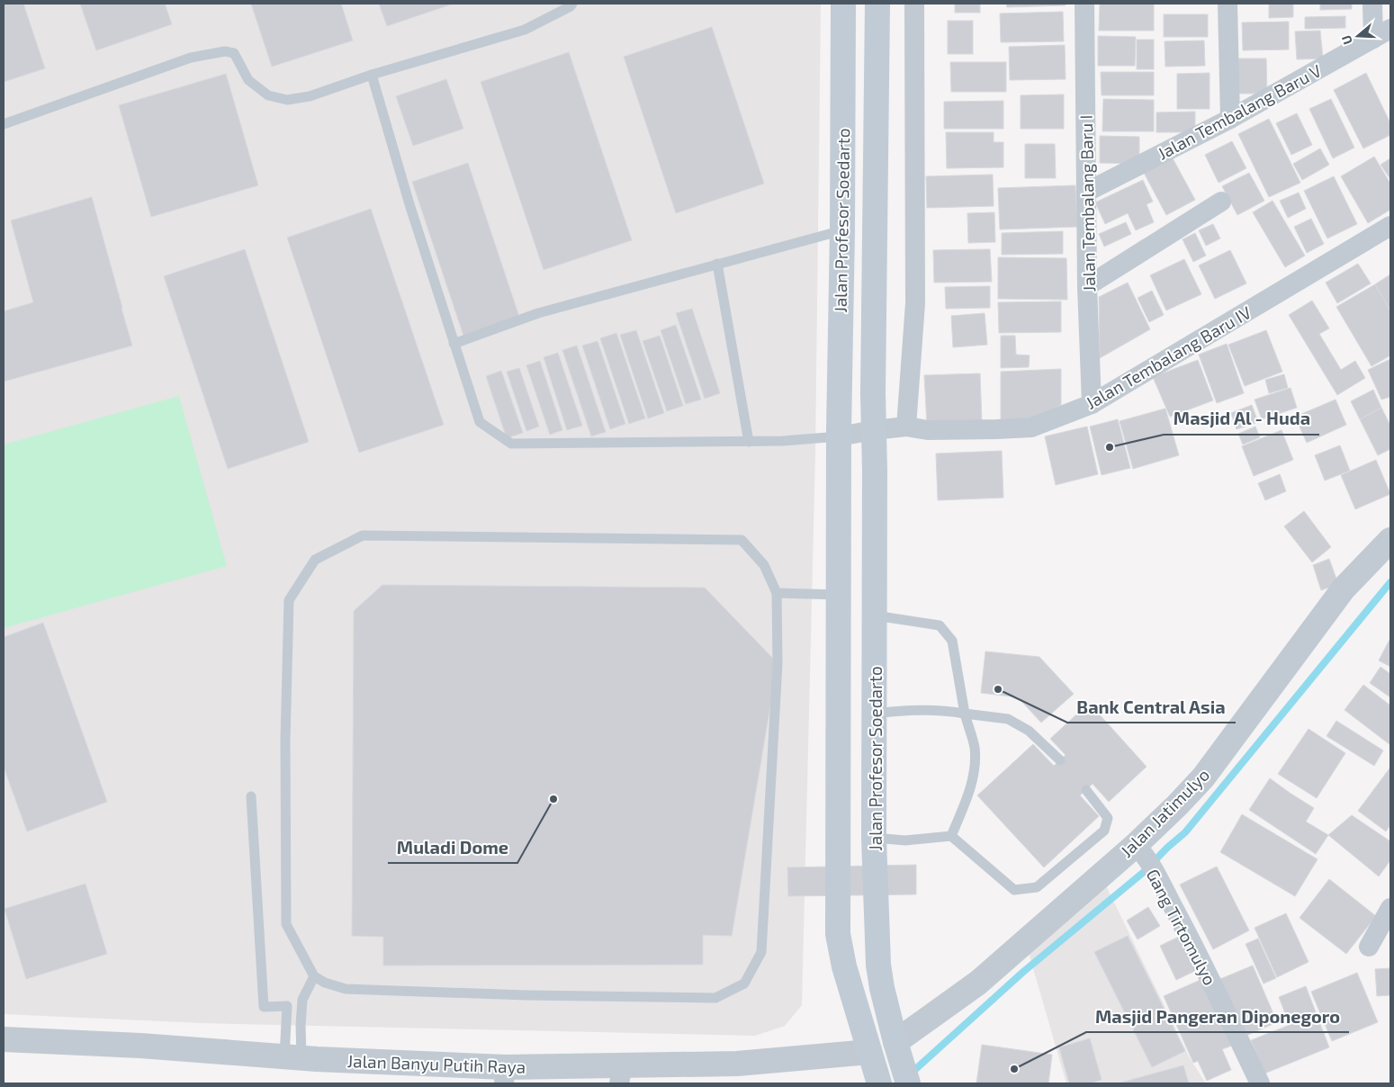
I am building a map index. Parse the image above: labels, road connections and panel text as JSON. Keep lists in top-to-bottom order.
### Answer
{
  "streets": {
    "main road": ["Jalan Profesor Soedarto"],
    "street": [
      "Jalan Tembalang Baru V",
      "Jalan Tembalang Baru I",
      "Jalan Tembalang Baru IV",
      "Jalan Jatimulyo",
      "Gang Tirtomulyo",
      "Jalan Banyu Putih Raya"
    ]
  },
  "crossings": [
    ["Jalan Tembalang Baru V", "Jalan Tembalang Baru I"],
    ["Jalan Tembalang Baru I", "Jalan Tembalang Baru IV"],
    ["Jalan Profesor Soedarto", "Jalan Tembalang Baru IV"],
    ["Jalan Profesor Soedarto", "Jalan Jatimulyo"],
    ["Jalan Profesor Soedarto", "Jalan Banyu Putih Raya"],
    ["Jalan Jatimulyo", "Gang Tirtomulyo"]
  ],
  "places": [
    "Masjid Al - Huda",
    "Bank Central Asia",
    "Muladi Dome",
    "Masjid Pangeran Diponegoro"
  ],
  "north": "left"
}
